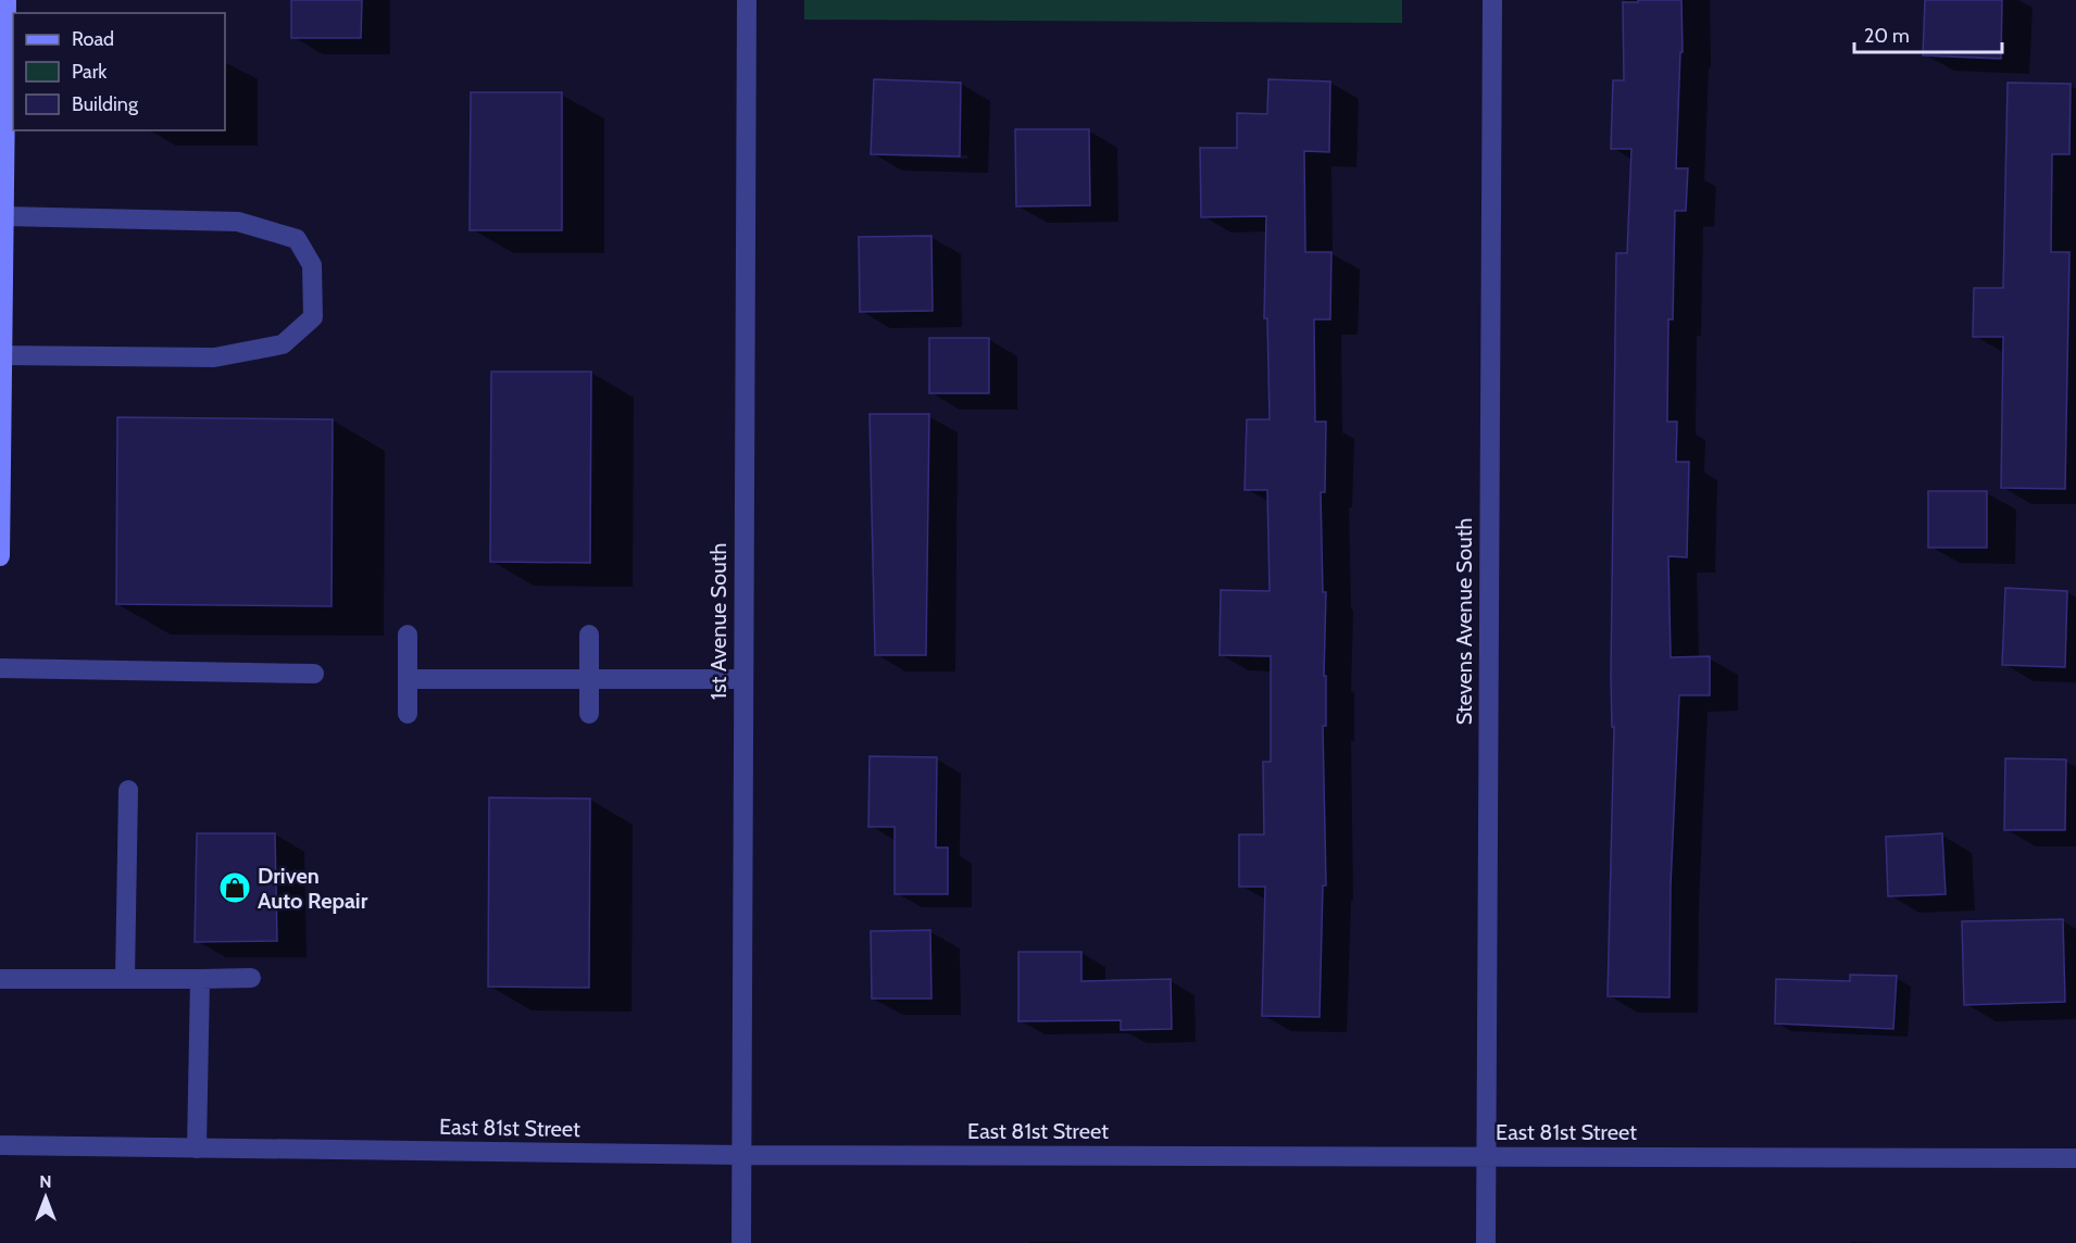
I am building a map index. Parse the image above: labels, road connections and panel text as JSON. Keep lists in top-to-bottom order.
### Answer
{
  "streets": {
    "street": ["1st Avenue South", "Stevens Avenue South", "East 81st Street"]
  },
  "crossings": [
    ["1st Avenue South", "East 81st Street"],
    ["Stevens Avenue South", "East 81st Street"]
  ],
  "places": {
    "shop": ["Driven Auto Repair"]
  },
  "legend": ["Road", "Park", "Building"],
  "scale_bar": "20 m",
  "north": "top"
}
